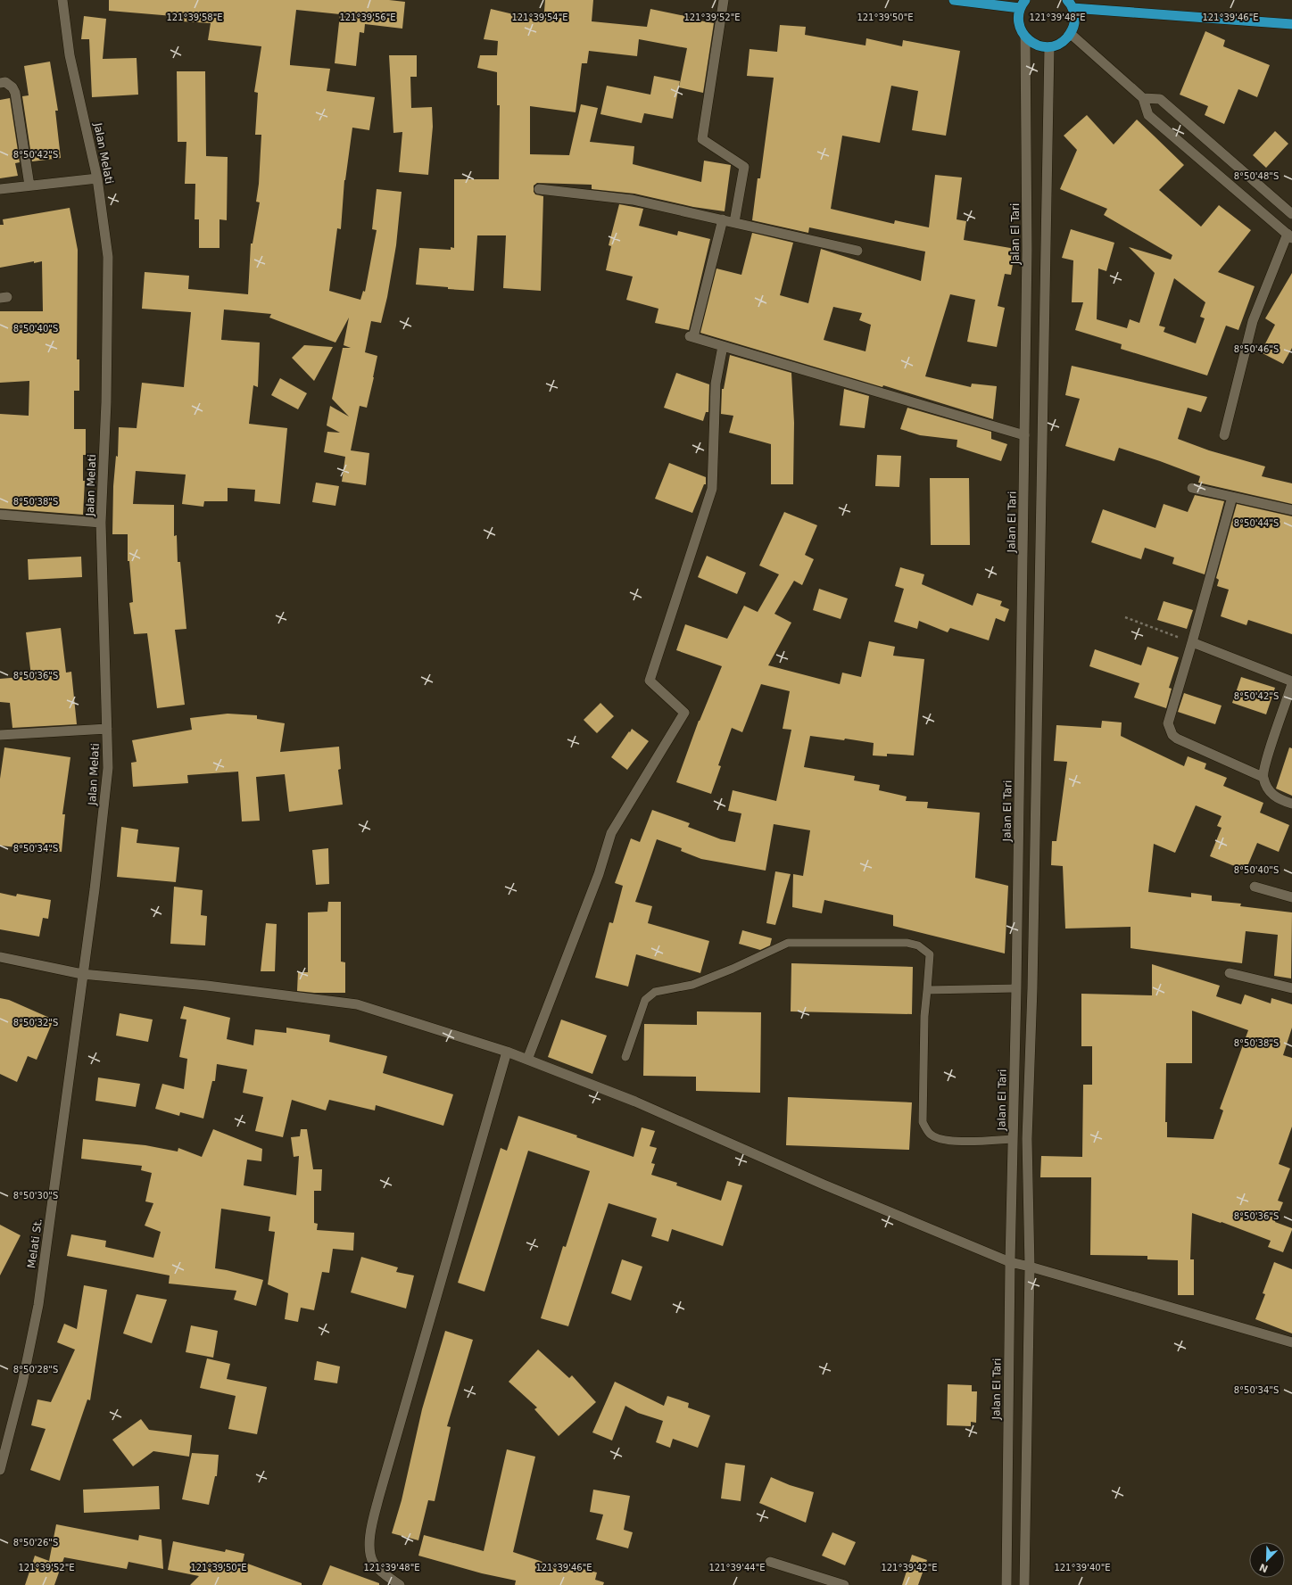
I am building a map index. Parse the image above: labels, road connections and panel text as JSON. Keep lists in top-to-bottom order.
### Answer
{
  "streets": {
    "street": ["Jalan Melati", "Jalan El Tari", "Melati St."]
  },
  "crossings": [
    ["Jalan Melati", "Melati St."]
  ],
  "north": "bottom left",
  "coordinates": [
    "121°39'58\"E",
    "121°39'56\"E",
    "121°39'54\"E",
    "121°39'52\"E",
    "121°39'50\"E",
    "121°39'48\"E",
    "121°39'46\"E",
    "8°50'42\"S",
    "8°50'48\"S",
    "8°50'40\"S",
    "8°50'46\"S",
    "8°50'38\"S",
    "8°50'44\"S",
    "8°50'36\"S",
    "8°50'34\"S",
    "8°50'32\"S",
    "8°50'30\"S",
    "8°50'28\"S",
    "8°50'26\"S",
    "121°39'44\"E",
    "121°39'42\"E",
    "121°39'40\"E"
  ]
}
